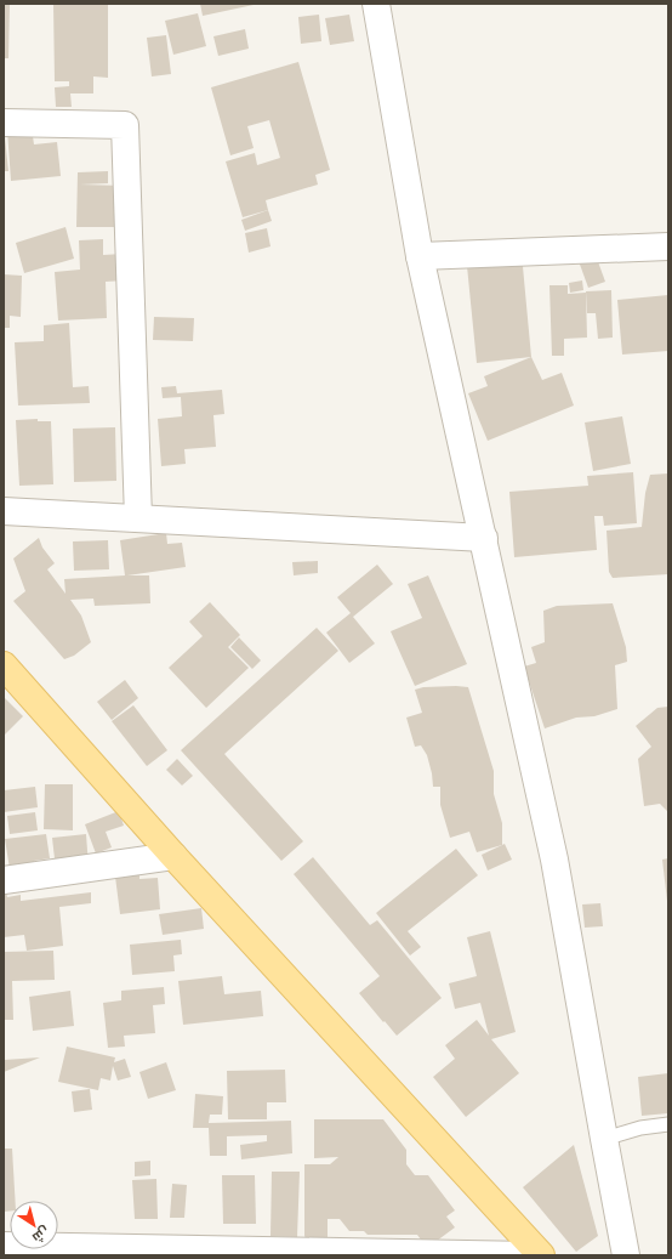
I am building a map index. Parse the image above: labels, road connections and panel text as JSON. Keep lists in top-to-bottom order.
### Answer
{
  "north": "bottom right"
}
